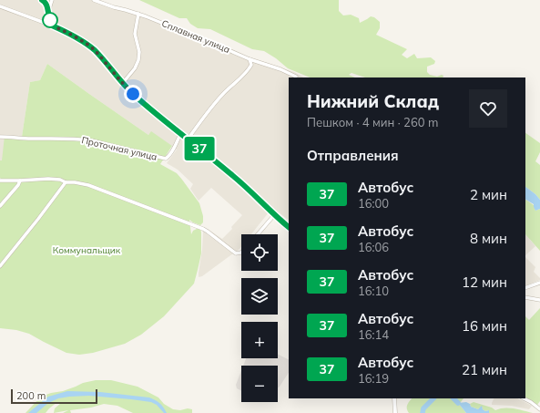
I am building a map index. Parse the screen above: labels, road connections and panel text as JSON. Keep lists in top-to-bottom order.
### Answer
{
  "streets": {
    "street": ["Сплавная улица", "Проточная улица"]
  },
  "parks": ["Коммунальщик"],
  "lines": ["bus line 37"],
  "scale_bar": "200 m",
  "page": {
    "on_map": "37",
    "heading": [
      ["Нижний Склад", "Пешком · 4 мин · 260 m"],
      "Отправления"
    ],
    "list": [
      {
        "mark": "37",
        "name": "Автобус",
        "note": "16:00",
        "value": "2 мин"
      },
      {
        "mark": "37",
        "name": "Автобус",
        "note": "16:06",
        "value": "8 мин"
      },
      {
        "mark": "37",
        "name": "Автобус",
        "note": "16:10",
        "value": "12 мин"
      },
      {
        "mark": "37",
        "name": "Автобус",
        "note": "16:14",
        "value": "16 мин"
      },
      {
        "mark": "37",
        "name": "Автобус",
        "note": "16:19",
        "value": "21 мин"
      }
    ],
    "map_buttons": ["+", "−"],
    "scale": "200 m"
  }
}
